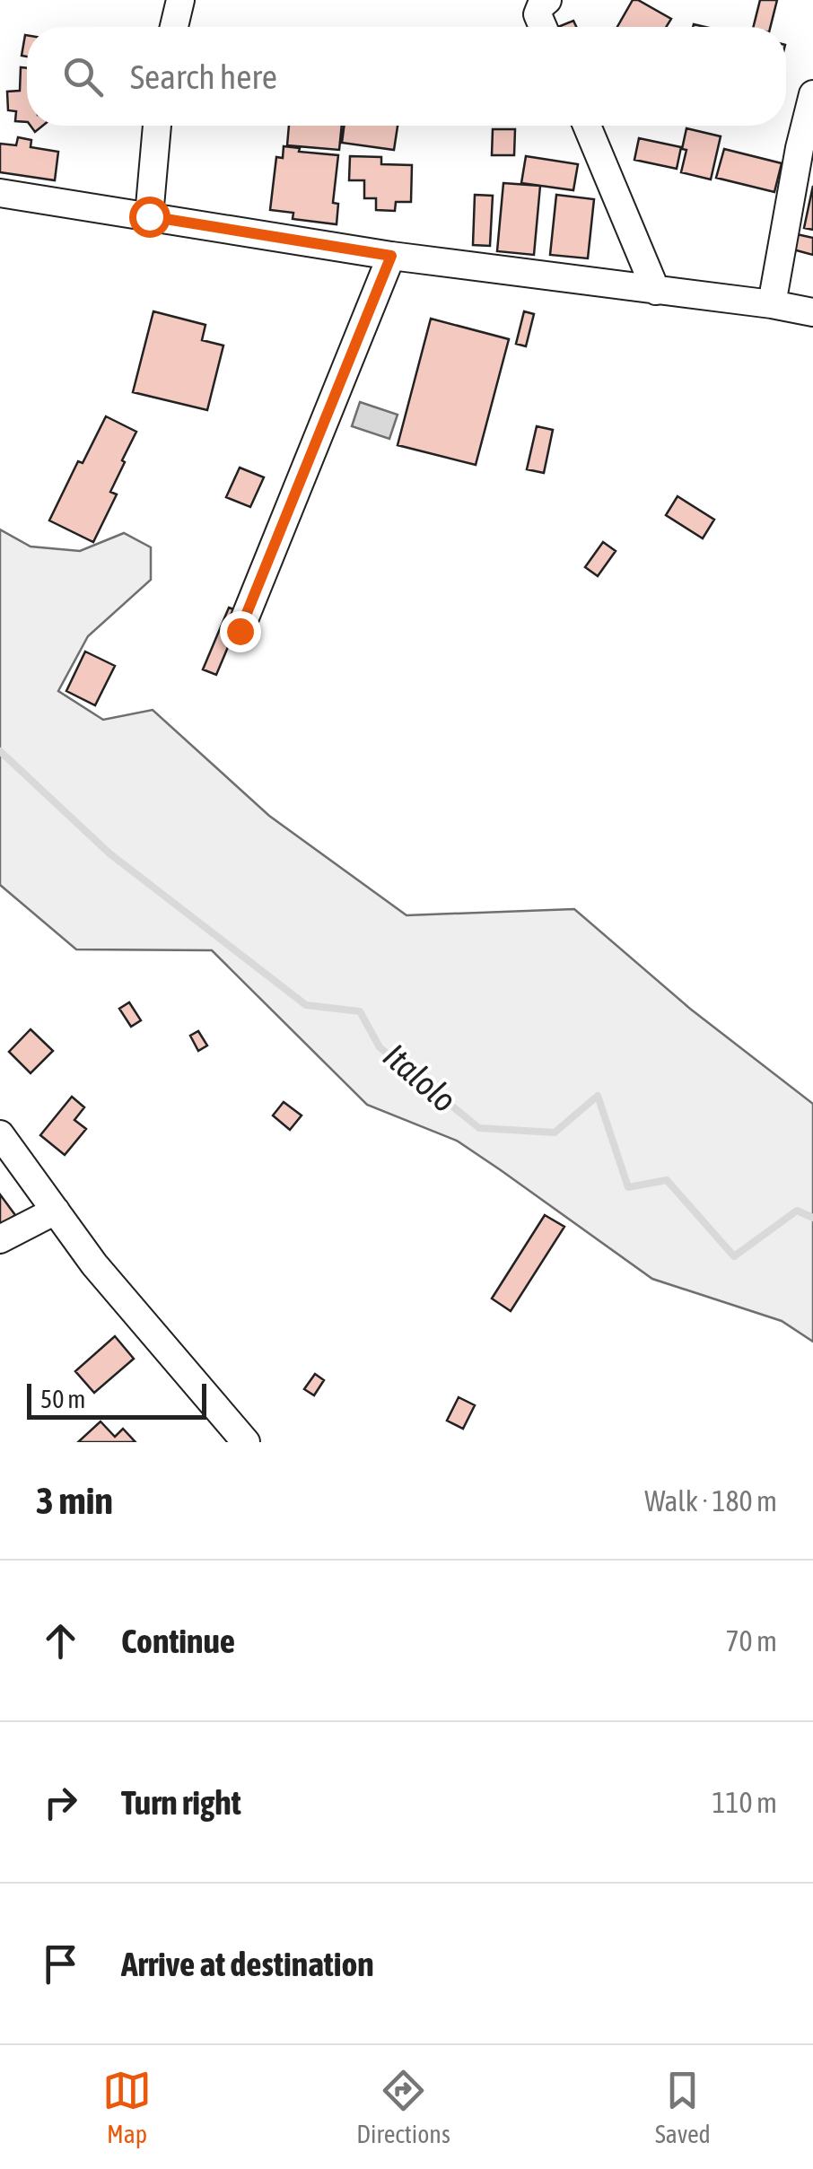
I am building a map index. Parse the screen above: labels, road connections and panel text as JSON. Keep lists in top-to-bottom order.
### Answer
{
  "water": ["Italolo"],
  "scale_bar": "50 m",
  "page": {
    "search": "Search here",
    "scale": "50 m",
    "heading": ["3 min", "Walk · 180 m"],
    "list": [
      ["Continue", "70 m"],
      ["Turn right", "110 m"],
      "Arrive at destination"
    ],
    "nav": ["Map", "Directions", "Saved"]
  }
}
